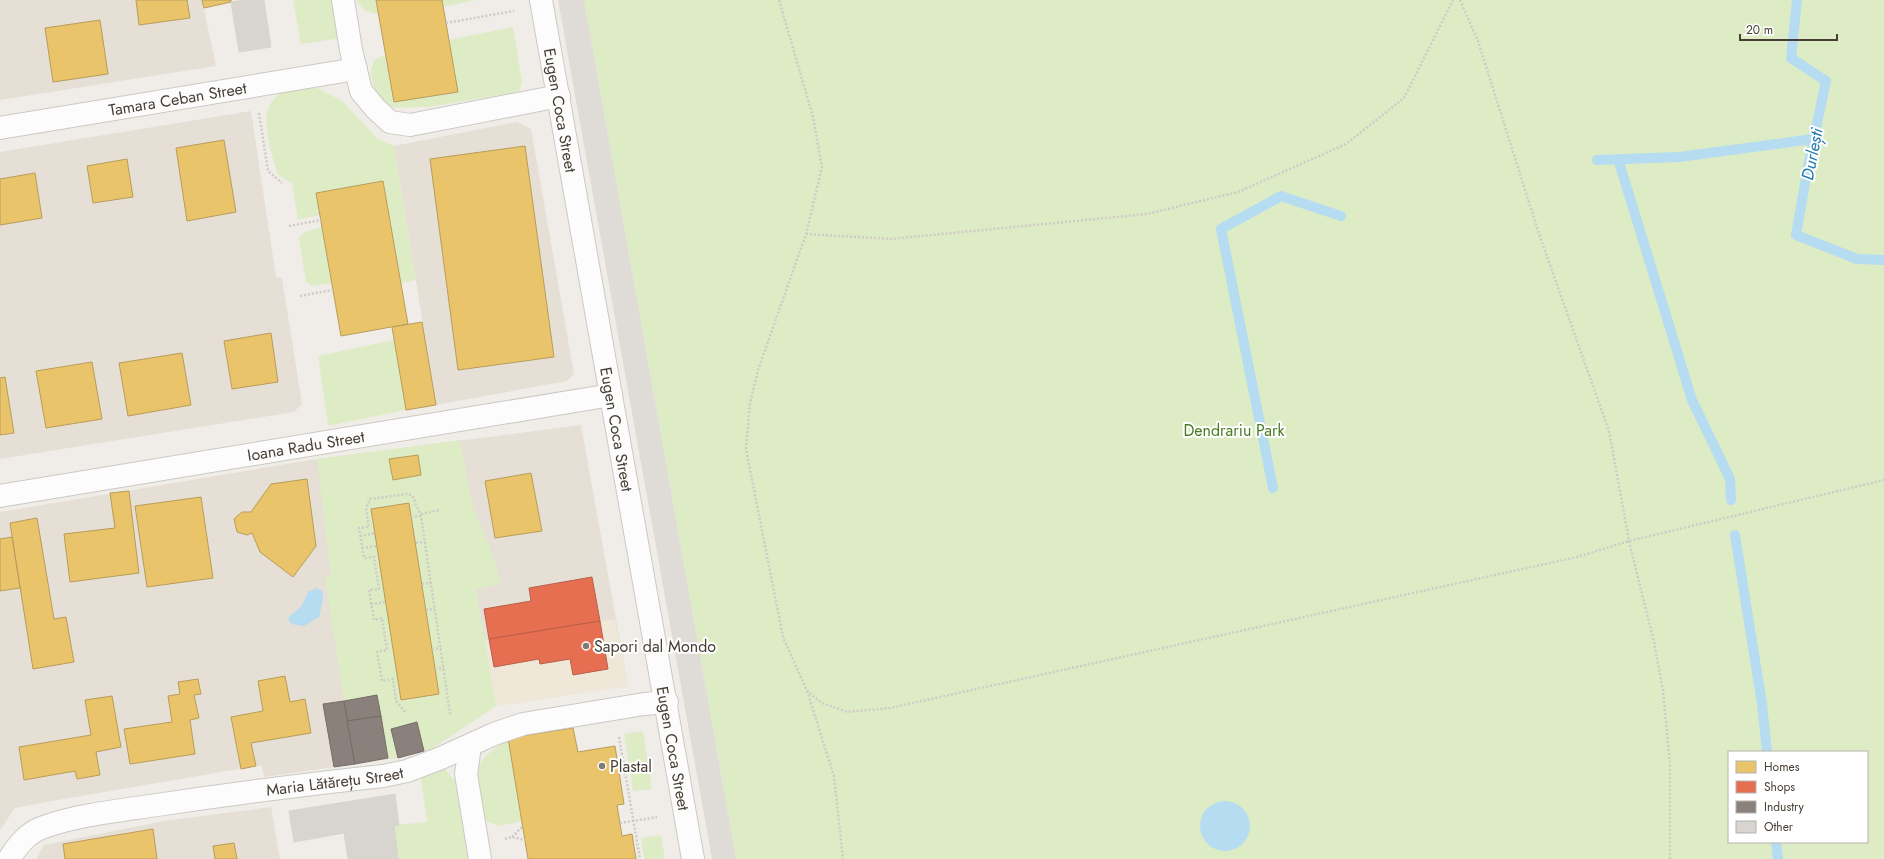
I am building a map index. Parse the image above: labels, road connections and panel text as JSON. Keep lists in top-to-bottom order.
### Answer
{
  "streets": {
    "street": [
      "Tamara Ceban Street",
      "Eugen Coca Street",
      "Ioana Radu Street",
      "Maria Lătărețu Street"
    ]
  },
  "crossings": [
    ["Eugen Coca Street", "Ioana Radu Street"],
    ["Eugen Coca Street", "Maria Lătărețu Street"]
  ],
  "water": ["Durlești"],
  "parks": ["Dendrariu Park"],
  "places": ["Sapori dal Mondo", "Plastal"],
  "legend": [
    "Homes",
    "Shops",
    "Industry",
    "Other"
  ],
  "scale_bar": "20 m"
}
